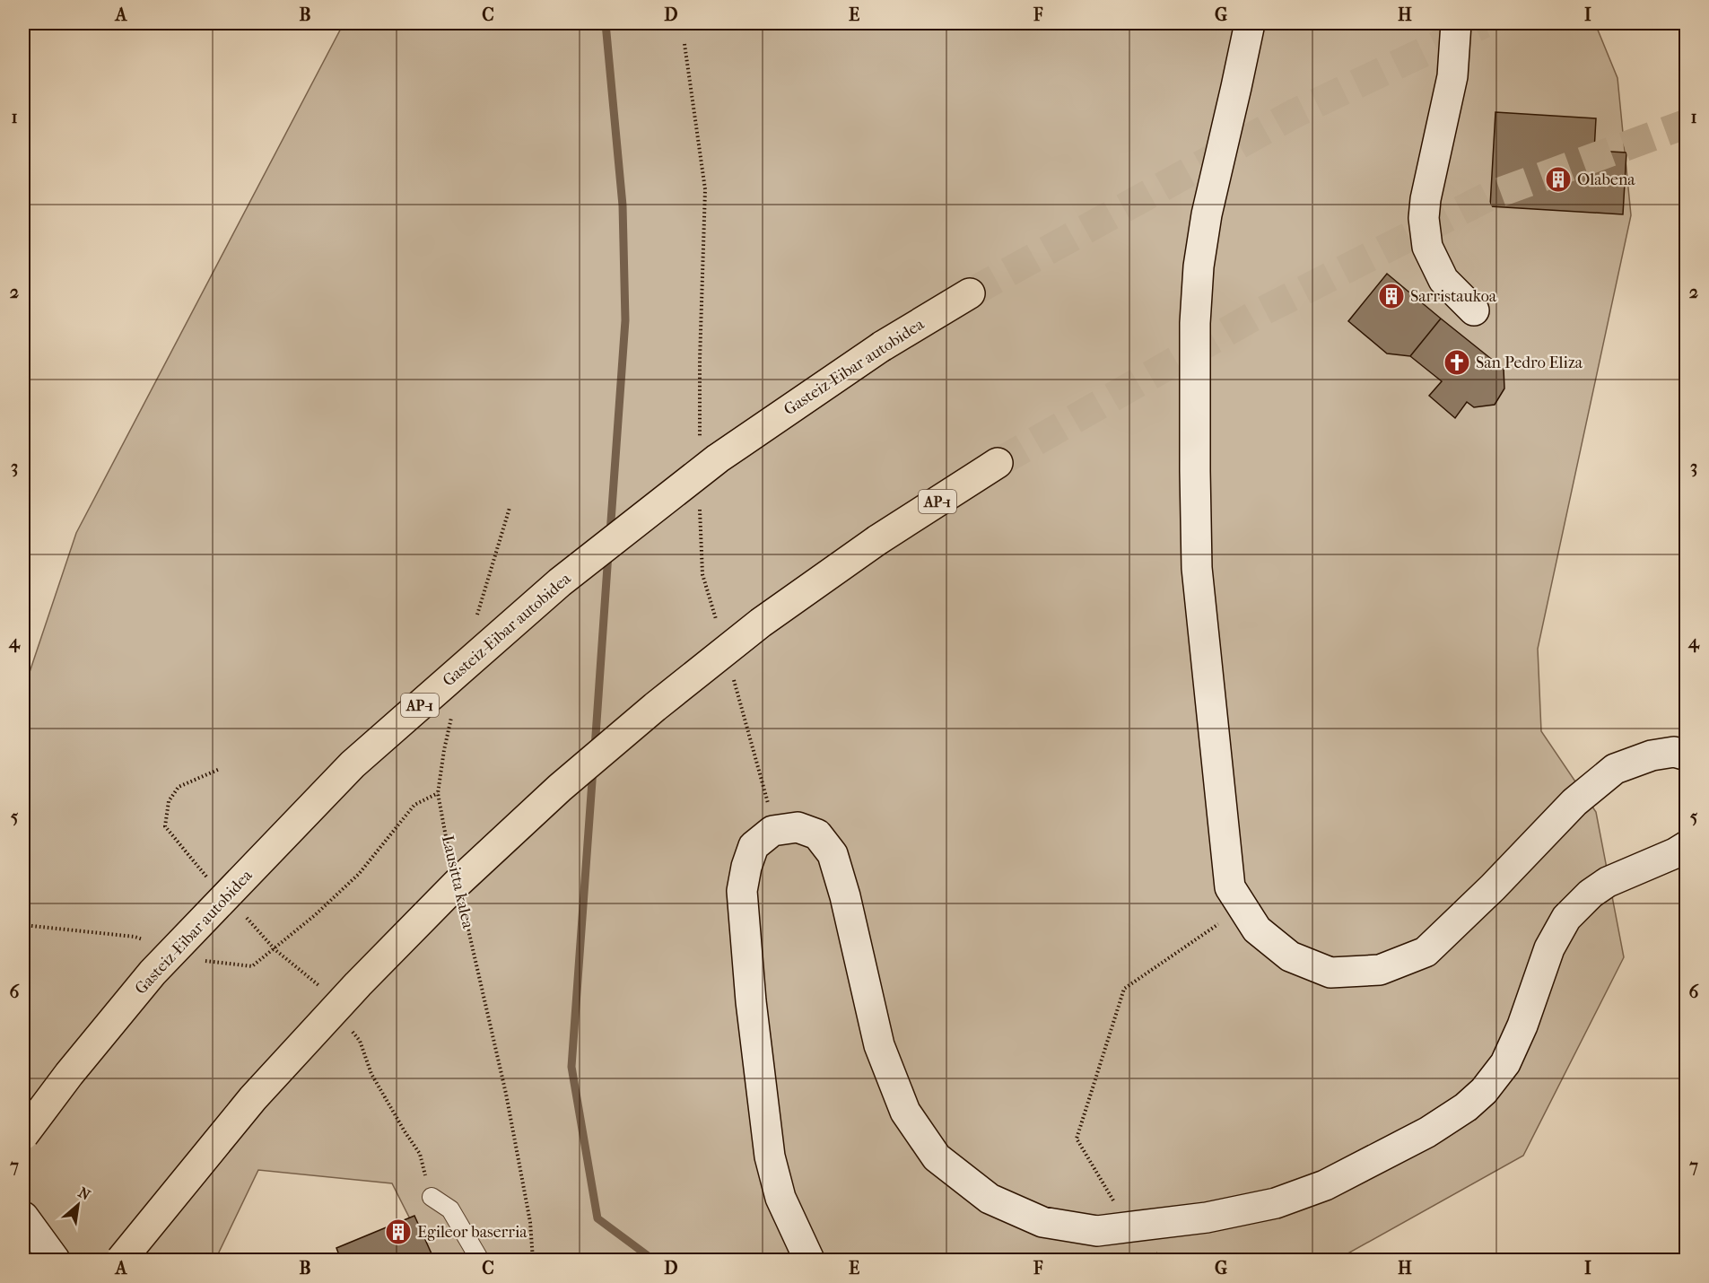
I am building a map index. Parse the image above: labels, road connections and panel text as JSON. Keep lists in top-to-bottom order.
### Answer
{
  "streets": {
    "highway": ["Gasteiz-Eibar autobidea", "AP-1"],
    "path": ["Lausitta kalea"]
  },
  "places": {
    "building": ["Olabena", "Sarristaukoa", "Egileor baserria"],
    "church": ["San Pedro Eliza"]
  },
  "north": "top right",
  "grid": {
    "columns": [
      "A",
      "B",
      "C",
      "D",
      "E",
      "F",
      "G",
      "H",
      "I"
    ],
    "rows": [
      "1",
      "2",
      "3",
      "4",
      "5",
      "6",
      "7"
    ]
  }
}
